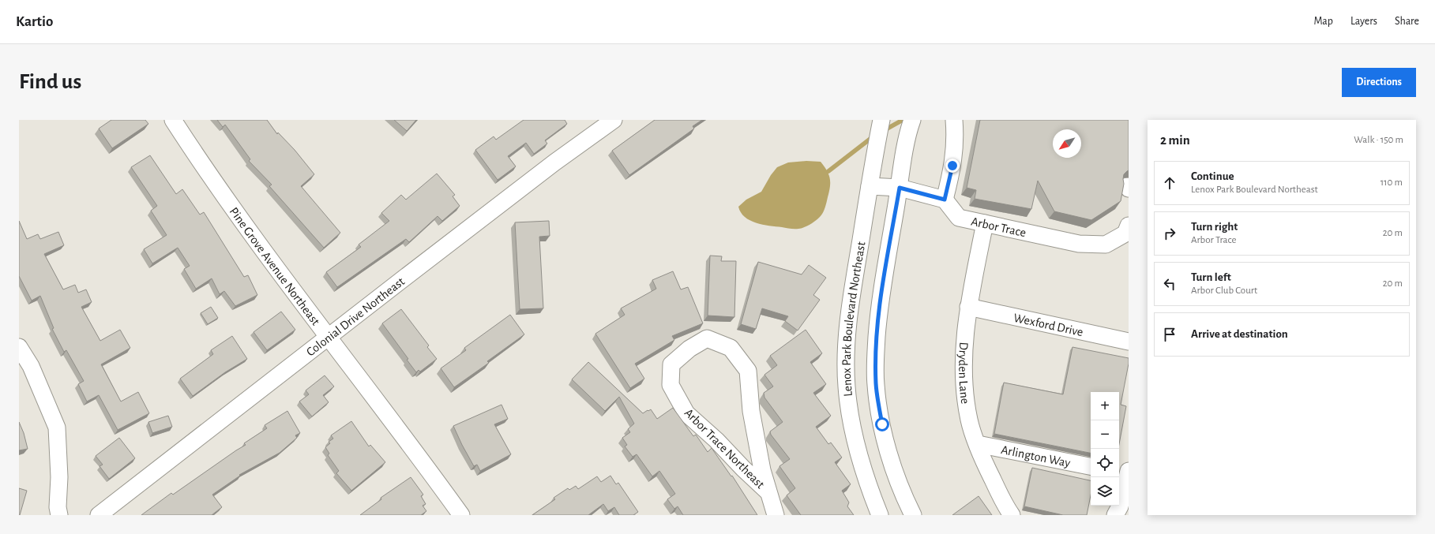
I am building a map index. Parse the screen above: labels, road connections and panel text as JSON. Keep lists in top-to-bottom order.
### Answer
{
  "streets": {
    "street": [
      "Arbor Trace",
      "Pine Grove Avenue Northeast",
      "Colonial Drive Northeast",
      "Lenox Park Boulevard Northeast",
      "Wexford Drive",
      "Dryden Lane",
      "Arbor Trace Northeast",
      "Arlington Way"
    ]
  },
  "crossings": [
    ["Arbor Trace", "Dryden Lane"],
    ["Pine Grove Avenue Northeast", "Colonial Drive Northeast"],
    ["Wexford Drive", "Dryden Lane"],
    ["Dryden Lane", "Arlington Way"]
  ],
  "north": "bottom left",
  "page": {
    "header": "Kartio",
    "nav": ["Map", "Layers", "Share"],
    "buttons": "Directions",
    "title": "Find us",
    "heading": ["2 min", "Walk · 150 m"],
    "list": [
      ["Continue", "Lenox Park Boulevard Northeast", "110 m"],
      ["Turn right", "Arbor Trace", "20 m"],
      ["Turn left", "Arbor Club Court", "20 m"],
      "Arrive at destination"
    ],
    "map_buttons": ["+", "−"]
  }
}
